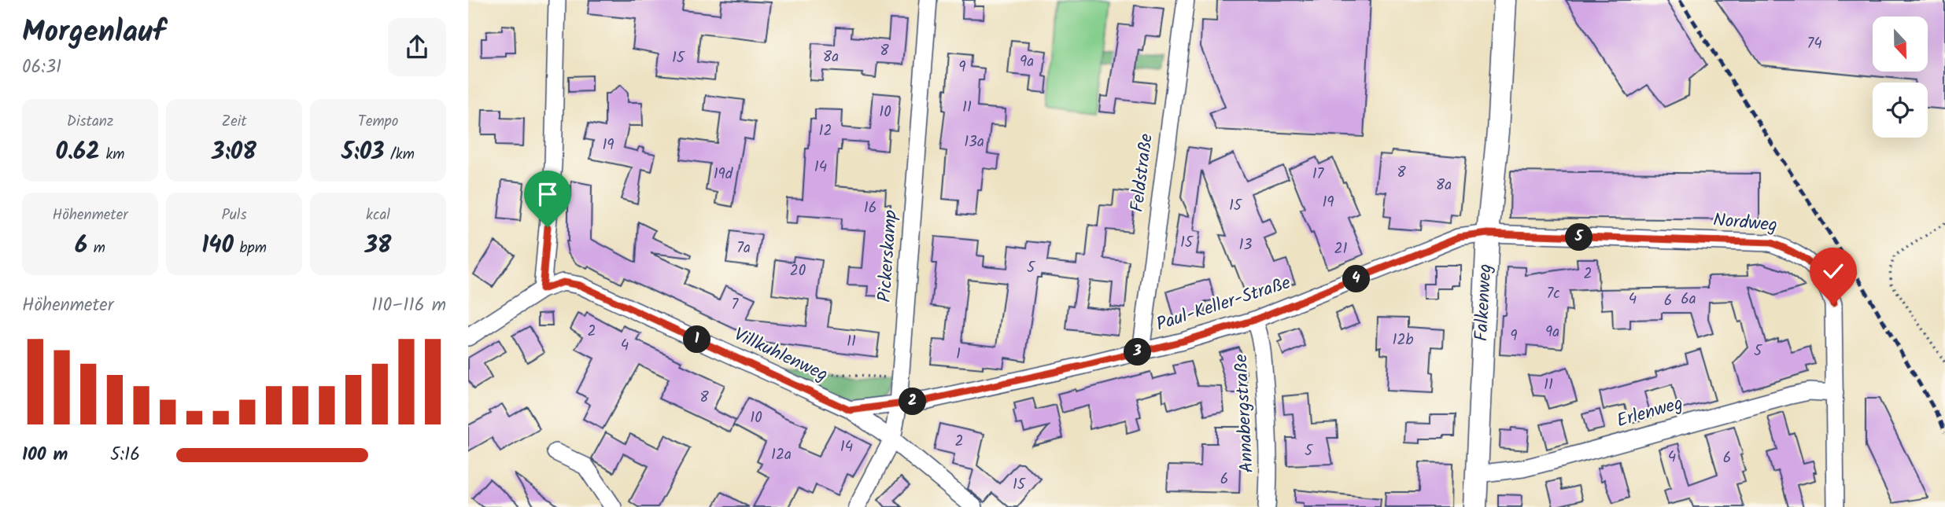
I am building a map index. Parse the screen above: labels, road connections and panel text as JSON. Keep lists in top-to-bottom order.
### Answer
{
  "streets": {
    "main road": ["Falkenweg"],
    "street": [
      "Feldstraße",
      "Nordweg",
      "Pickerskamp",
      "Paul-Keller-Straße",
      "Villkuhlenweg",
      "Erlenweg",
      "Annabergstraße"
    ]
  },
  "crossings": [
    ["Feldstraße", "Paul-Keller-Straße"],
    ["Nordweg", "Falkenweg"],
    ["Nordweg", "Paul-Keller-Straße"],
    ["Nordweg", "Erlenweg"],
    ["Pickerskamp", "Paul-Keller-Straße"],
    ["Pickerskamp", "Villkuhlenweg"],
    ["Falkenweg", "Paul-Keller-Straße"],
    ["Falkenweg", "Erlenweg"],
    ["Paul-Keller-Straße", "Annabergstraße"]
  ],
  "house_numbers": [
    "74",
    "8",
    "8a",
    "15",
    "9a",
    "9",
    "11",
    "10",
    "12",
    "13a",
    "19",
    "14",
    "8",
    "19d",
    "17",
    "8a",
    "19",
    "15",
    "16",
    "15",
    "13",
    "7a",
    "21",
    "5",
    "20",
    "2",
    "7c",
    "4",
    "6a",
    "6",
    "7",
    "2",
    "9a",
    "9",
    "12b",
    "11",
    "4",
    "5",
    "1",
    "11",
    "8",
    "10",
    "2",
    "14",
    "5",
    "12a",
    "4",
    "6",
    "6",
    "15"
  ],
  "north": "bottom",
  "page": {
    "heading": ["Morgenlauf", "06:31"],
    "stats": [
      ["Distanz", "0.62 km"],
      ["Zeit", "3:08"],
      ["Tempo", "5:03 /km"],
      ["Höhenmeter", "6 m"],
      ["Puls", "140 bpm"],
      ["kcal", "38"]
    ],
    "pins": [
      "5",
      "4",
      "1",
      "3",
      "2"
    ],
    "chart": ["Höhenmeter", "110–116 m"],
    "list": [
      {
        "name": "100 m",
        "note": "5:16"
      }
    ]
  }
}
